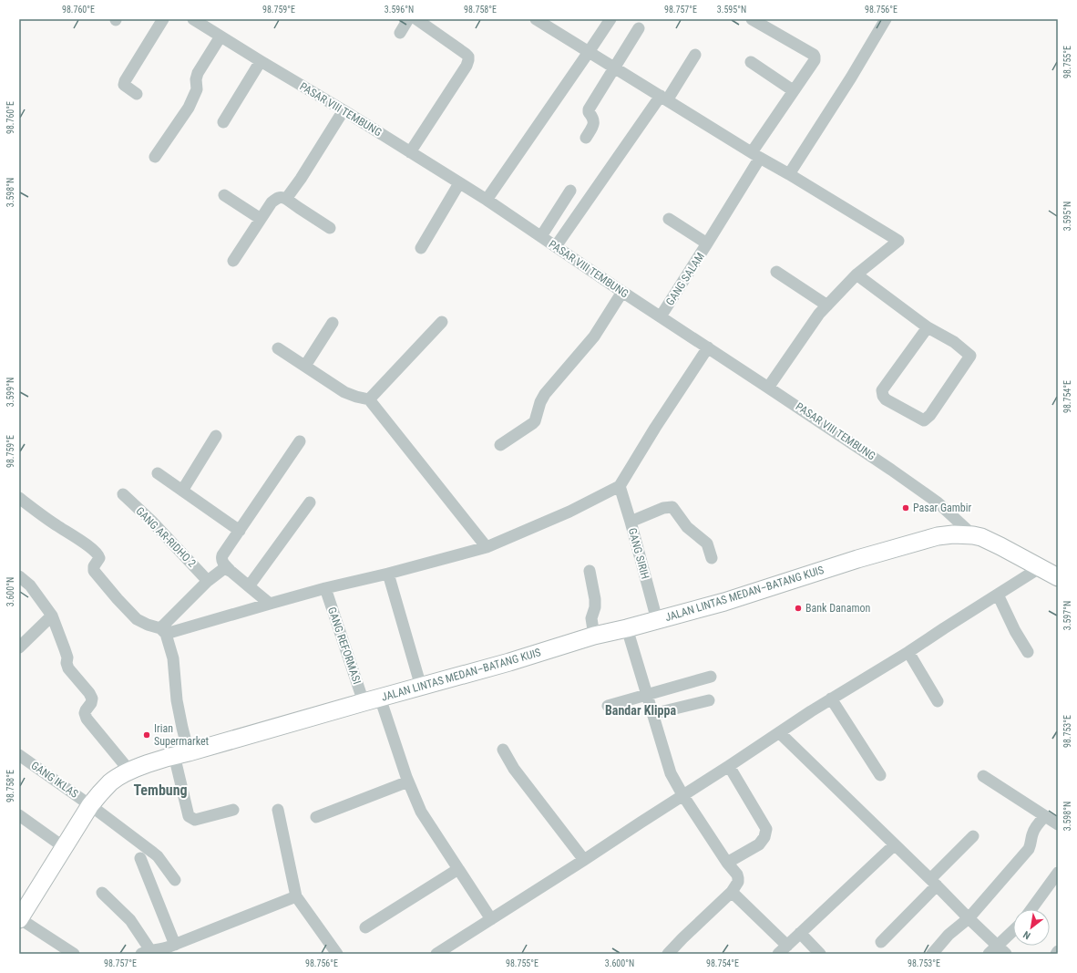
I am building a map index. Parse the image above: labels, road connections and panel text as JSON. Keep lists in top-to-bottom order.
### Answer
{
  "streets": {
    "highway": ["JALAN LINTAS MEDAN–BATANG KUIS"],
    "street": [
      "PASAR VIII TEMBUNG",
      "GANG SALAM",
      "GANG AR-RIDHO 2",
      "GANG SIRIH",
      "GANG REFORMASI",
      "GANG IKLAS"
    ]
  },
  "crossings": [
    ["PASAR VIII TEMBUNG", "GANG SALAM"],
    ["PASAR VIII TEMBUNG", "JALAN LINTAS MEDAN–BATANG KUIS"],
    ["GANG SIRIH", "JALAN LINTAS MEDAN–BATANG KUIS"],
    ["JALAN LINTAS MEDAN–BATANG KUIS", "GANG REFORMASI"],
    ["JALAN LINTAS MEDAN–BATANG KUIS", "GANG IKLAS"]
  ],
  "districts": ["Bandar Klippa", "Tembung"],
  "places": ["Pasar Gambir", "Bank Danamon", "Irian Supermarket"],
  "north": "bottom left",
  "coordinates": [
    "98.760°E",
    "98.759°E",
    "3.596°N",
    "98.758°E",
    "98.757°E",
    "3.595°N",
    "98.756°E",
    "98.755°E",
    "3.598°N",
    "3.599°N",
    "98.754°E",
    "3.600°N",
    "3.597°N",
    "98.753°E"
  ]
}
